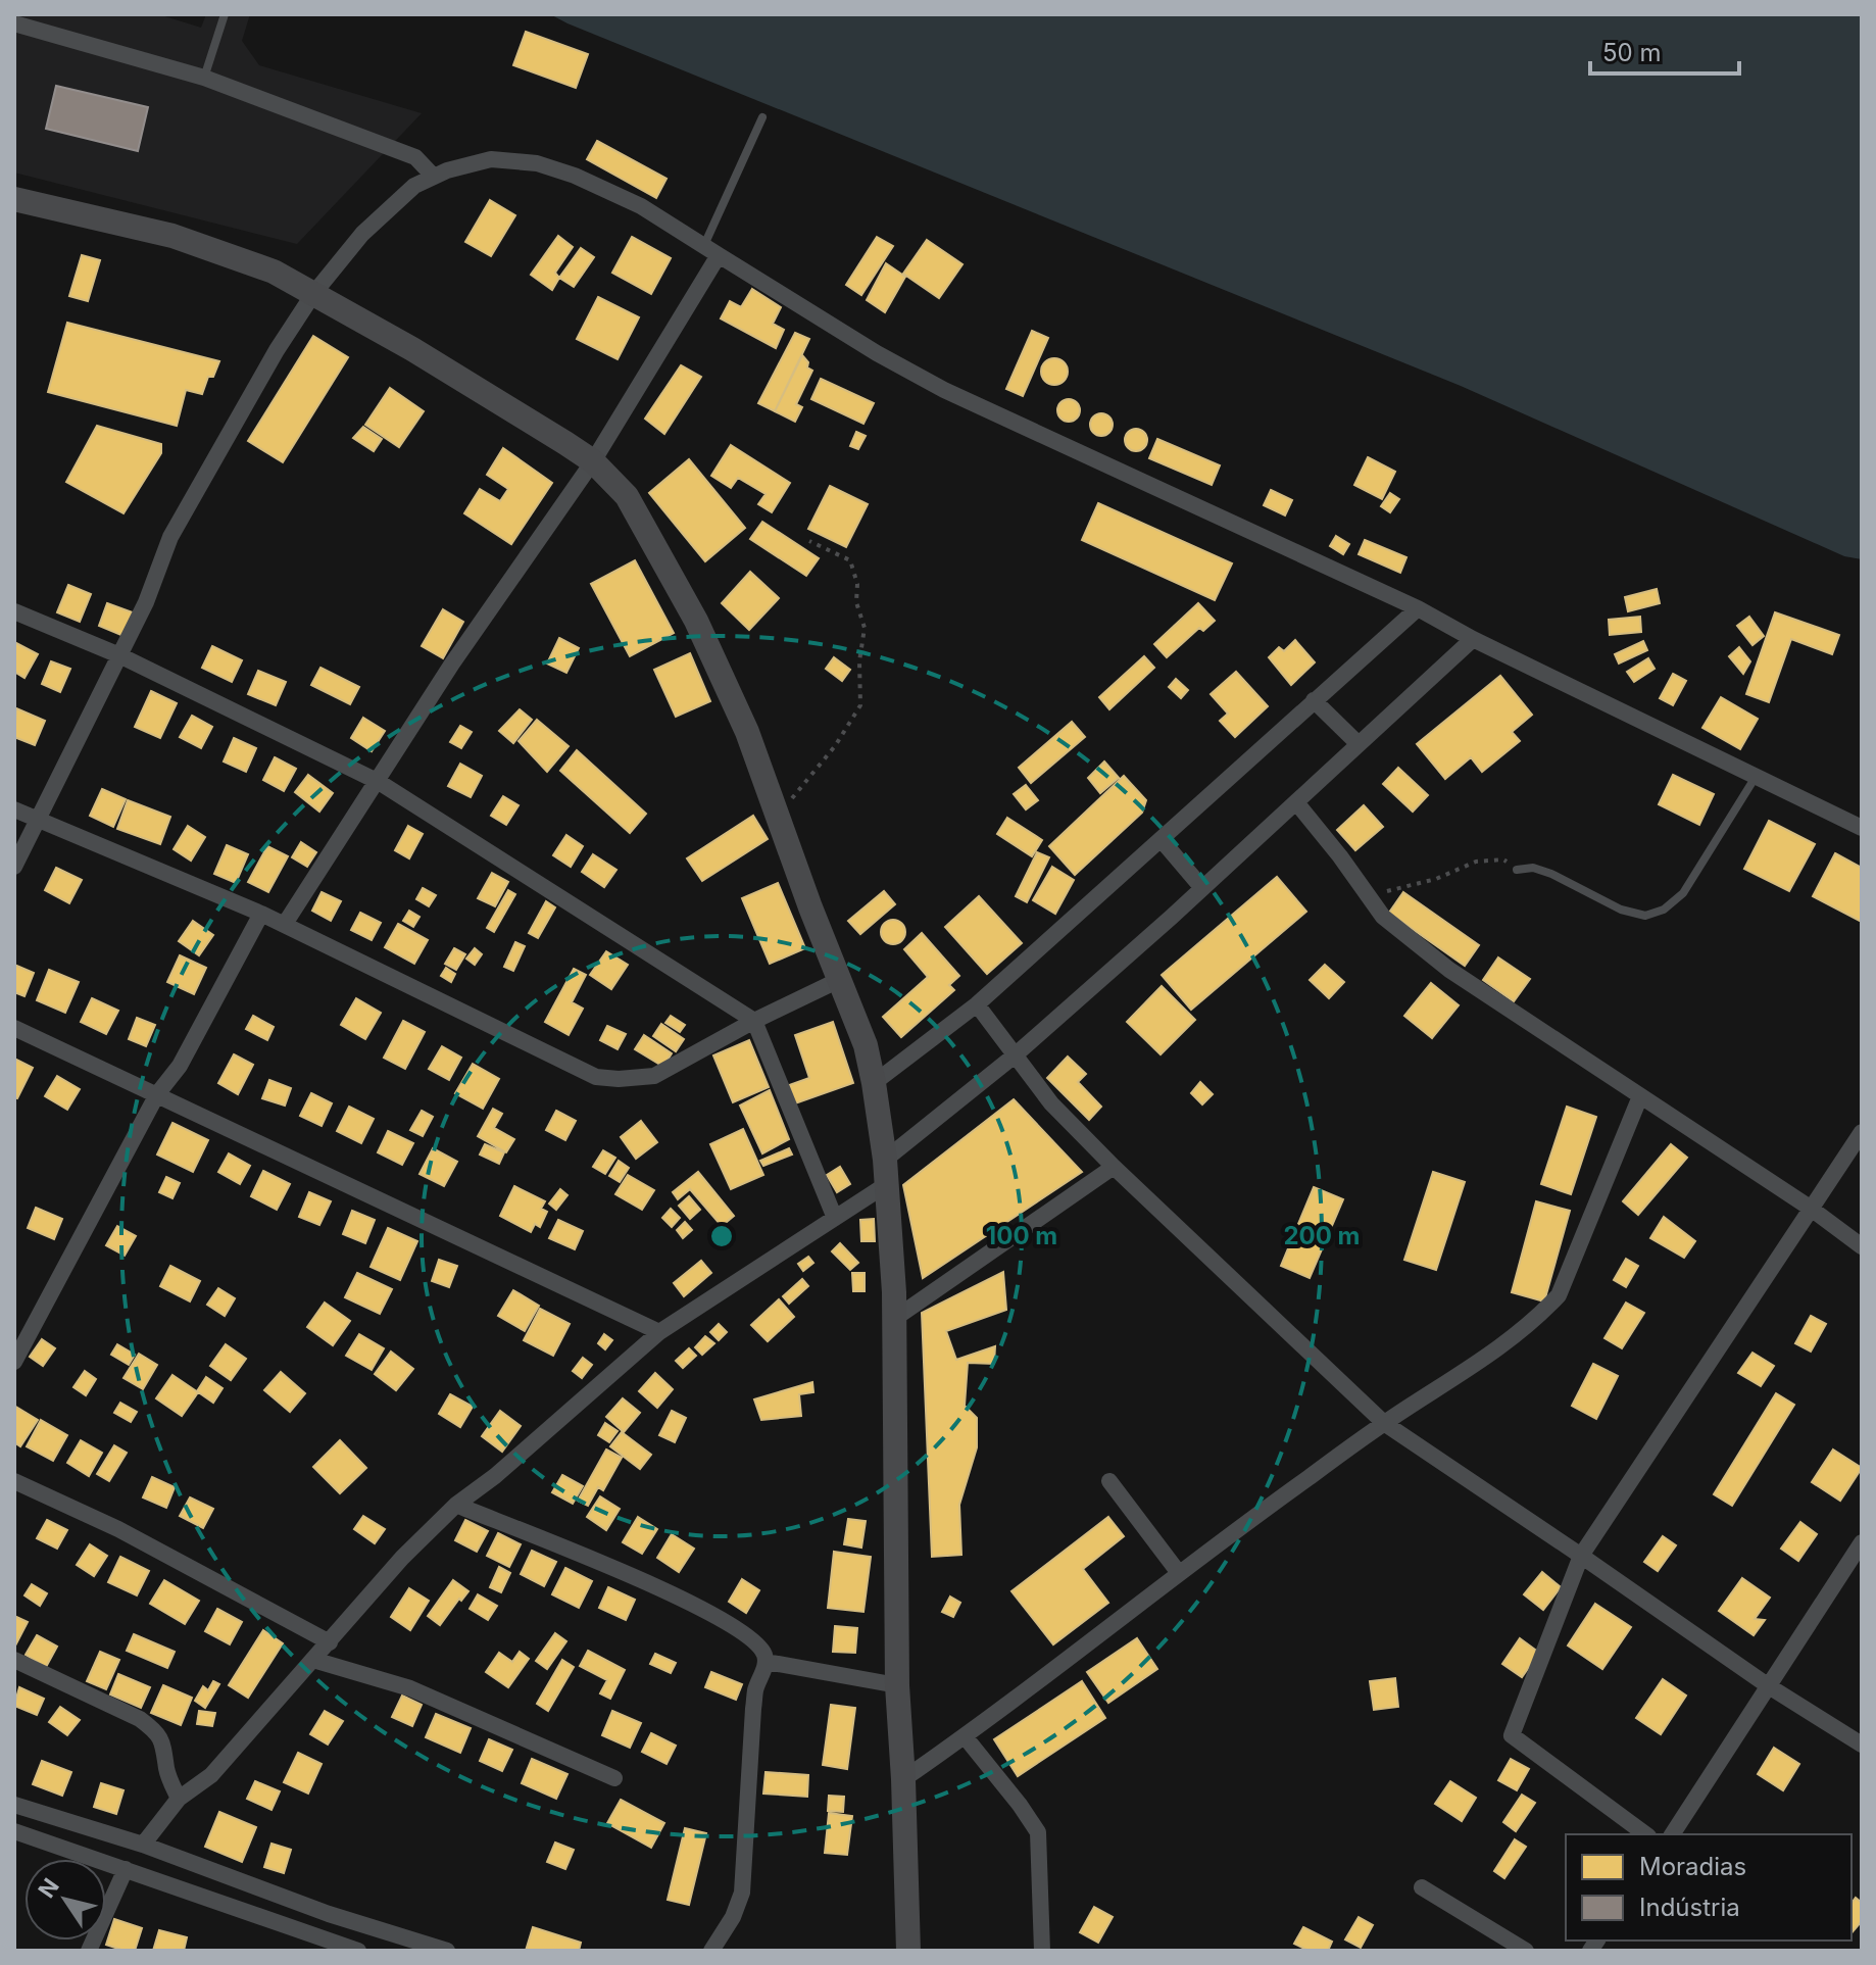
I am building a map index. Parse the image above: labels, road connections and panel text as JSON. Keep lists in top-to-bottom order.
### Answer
{
  "legend": ["Moradias", "Indústria"],
  "scale_bar": "50 m",
  "north": "top left",
  "rings": ["100 m", "200 m"]
}
